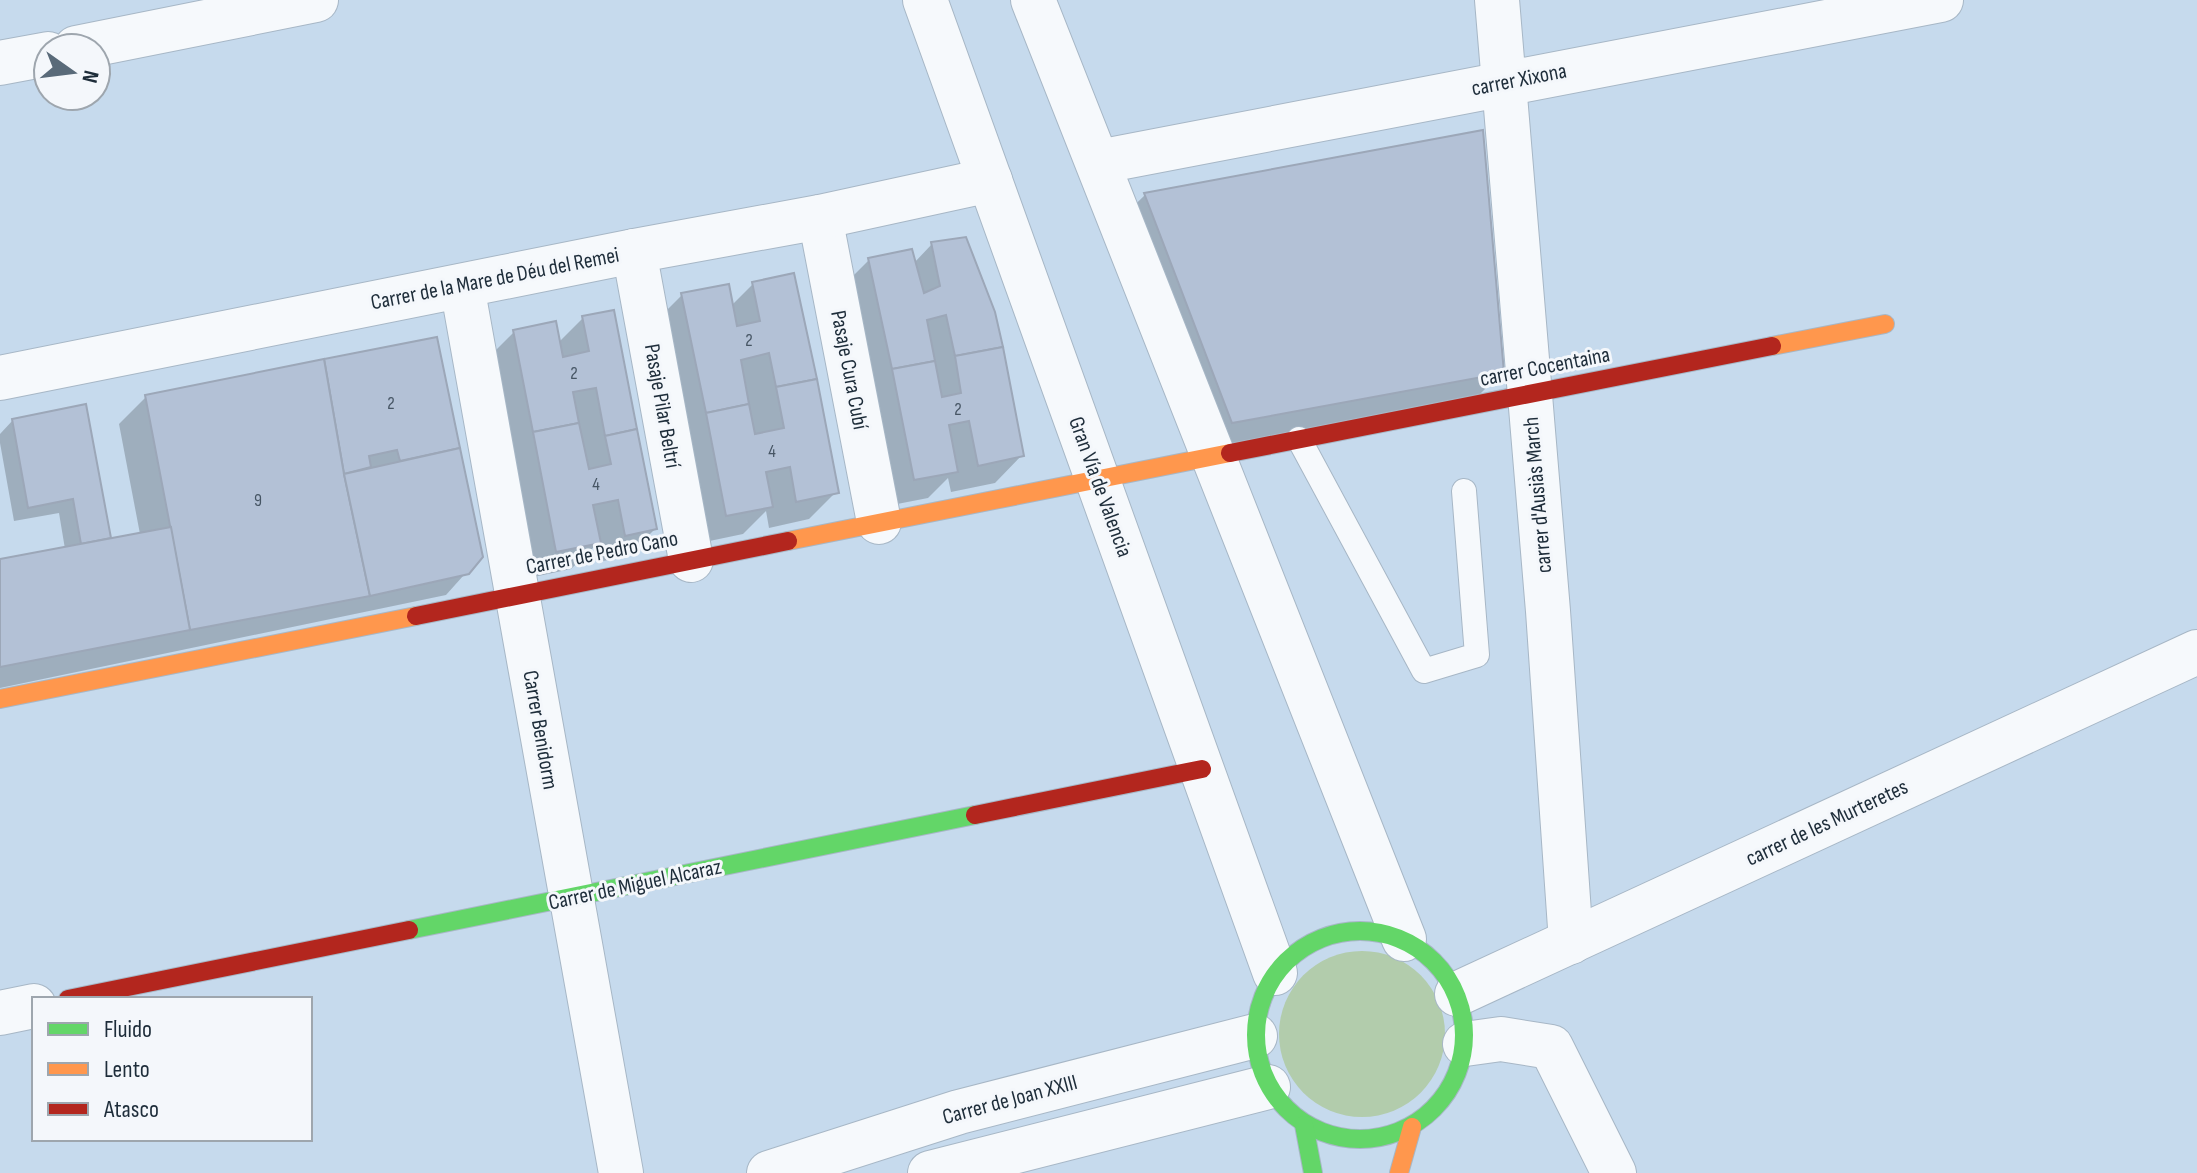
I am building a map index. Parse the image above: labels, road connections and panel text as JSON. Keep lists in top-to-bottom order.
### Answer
{
  "streets": {
    "street": [
      "carrer Xixona",
      "Carrer de la Mare de Déu del Remei",
      "carrer Cocentaina",
      "Pasaje Cura Cubí",
      "Pasaje Pilar Beltrí",
      "Gran Vía de Valencia",
      "carrer d'Ausiàs March",
      "Carrer de Pedro Cano",
      "Carrer Benidorm",
      "carrer de les Murteretes",
      "Carrer de Miguel Alcaraz",
      "Carrer de Joan XXIII"
    ]
  },
  "crossings": [
    ["carrer Xixona", "carrer d'Ausiàs March"],
    ["Carrer de la Mare de Déu del Remei", "Pasaje Cura Cubí"],
    ["Carrer de la Mare de Déu del Remei", "Pasaje Pilar Beltrí"],
    ["Carrer de la Mare de Déu del Remei", "Gran Vía de Valencia"],
    ["Carrer de la Mare de Déu del Remei", "Carrer Benidorm"],
    ["carrer Cocentaina", "carrer d'Ausiàs March"],
    ["carrer Cocentaina", "Carrer de Pedro Cano"],
    ["Pasaje Cura Cubí", "Carrer de Pedro Cano"],
    ["Pasaje Pilar Beltrí", "Carrer de Pedro Cano"],
    ["Gran Vía de Valencia", "Carrer de Pedro Cano"],
    ["Gran Vía de Valencia", "carrer de les Murteretes"],
    ["Gran Vía de Valencia", "Carrer de Miguel Alcaraz"],
    ["Gran Vía de Valencia", "Carrer de Joan XXIII"],
    ["carrer d'Ausiàs March", "carrer de les Murteretes"],
    ["Carrer de Pedro Cano", "Carrer Benidorm"],
    ["Carrer Benidorm", "Carrer de Miguel Alcaraz"],
    ["carrer de les Murteretes", "Carrer de Joan XXIII"]
  ],
  "house_numbers": [
    "2",
    "2",
    "2",
    "2",
    "4",
    "4",
    "9"
  ],
  "legend": ["Fluido", "Lento", "Atasco"],
  "north": "right"
}
